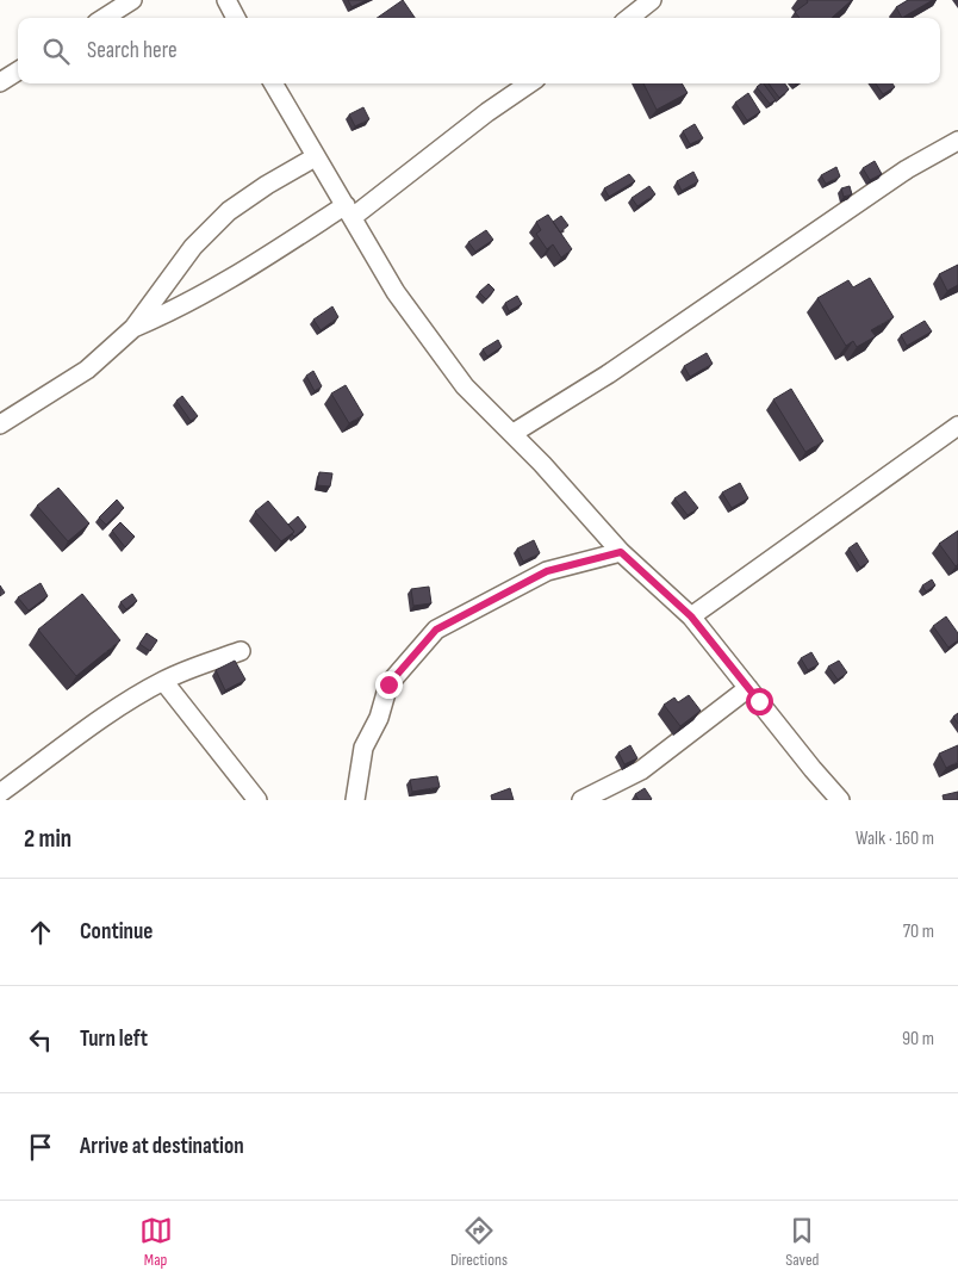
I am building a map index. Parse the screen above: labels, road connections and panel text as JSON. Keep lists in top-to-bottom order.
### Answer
{
  "page": {
    "search": "Search here",
    "heading": ["2 min", "Walk · 160 m"],
    "list": [
      ["Continue", "70 m"],
      ["Turn left", "90 m"],
      "Arrive at destination"
    ],
    "nav": ["Map", "Directions", "Saved"]
  }
}
